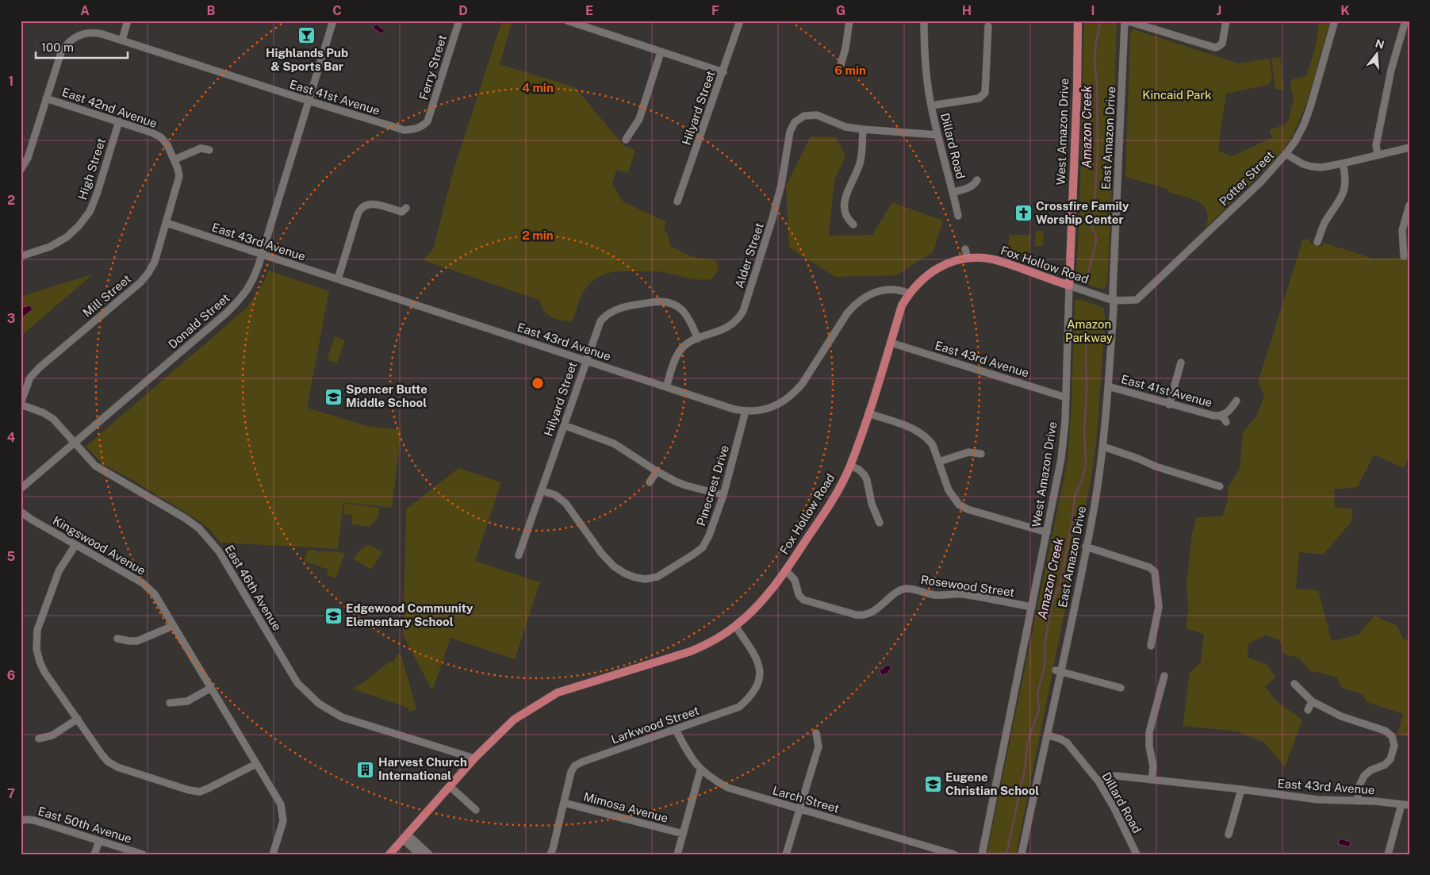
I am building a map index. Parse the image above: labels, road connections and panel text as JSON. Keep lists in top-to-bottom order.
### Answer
{
  "streets": {
    "main road": ["West Amazon Drive", "Fox Hollow Road"],
    "street": [
      "Ferry Street",
      "East 41st Avenue",
      "East 42nd Avenue",
      "Hilyard Street",
      "East Amazon Drive",
      "Dillard Road",
      "High Street",
      "Potter Street",
      "East 43rd Avenue",
      "Alder Street",
      "Mill Street",
      "Donald Street",
      "Pinecrest Drive",
      "Kingswood Avenue",
      "Rosewood Street",
      "East 46th Avenue",
      "Larkwood Street",
      "Larch Street",
      "Mimosa Avenue",
      "East 50th Avenue"
    ]
  },
  "crossings": [
    ["Ferry Street", "East 41st Avenue"],
    ["East 41st Avenue", "East 42nd Avenue"],
    ["East 41st Avenue", "East Amazon Drive"],
    ["East 41st Avenue", "Donald Street"],
    ["East 42nd Avenue", "High Street"],
    ["East 42nd Avenue", "Mill Street"],
    ["Hilyard Street", "East 43rd Avenue"],
    ["Hilyard Street", "Alder Street"],
    ["Hilyard Street", "Pinecrest Drive"],
    ["West Amazon Drive", "East 43rd Avenue"],
    ["West Amazon Drive", "Fox Hollow Road"],
    ["West Amazon Drive", "Rosewood Street"],
    ["East Amazon Drive", "Dillard Road"],
    ["East Amazon Drive", "Potter Street"],
    ["East Amazon Drive", "Fox Hollow Road"],
    ["Dillard Road", "East 43rd Avenue"],
    ["Potter Street", "Fox Hollow Road"],
    ["East 43rd Avenue", "Alder Street"],
    ["East 43rd Avenue", "Fox Hollow Road"],
    ["East 43rd Avenue", "Mill Street"],
    ["East 43rd Avenue", "Donald Street"],
    ["East 43rd Avenue", "Pinecrest Drive"],
    ["Fox Hollow Road", "Rosewood Street"],
    ["Fox Hollow Road", "East 46th Avenue"],
    ["Fox Hollow Road", "Larkwood Street"],
    ["Mill Street", "East 46th Avenue"],
    ["Donald Street", "East 46th Avenue"],
    ["Larkwood Street", "Larch Street"],
    ["Larkwood Street", "Mimosa Avenue"]
  ],
  "water": ["Amazon Creek"],
  "parks": ["Kincaid Park", "Amazon Parkway"],
  "places": {
    "bar": ["Highlands Pub & Sports Bar"],
    "church": ["Crossfire Family Worship Center"],
    "school or university": ["Spencer Butte Middle School", "Edgewood Community Elementary School", "Eugene Christian School"],
    "building": ["Harvest Church International"]
  },
  "scale_bar": "100 m",
  "north": "top",
  "grid": {
    "columns": [
      "A",
      "B",
      "C",
      "D",
      "E",
      "F",
      "G",
      "H",
      "I",
      "J",
      "K"
    ],
    "rows": [
      "1",
      "2",
      "3",
      "4",
      "5",
      "6",
      "7"
    ]
  },
  "rings": ["6 min", "4 min", "2 min"]
}
